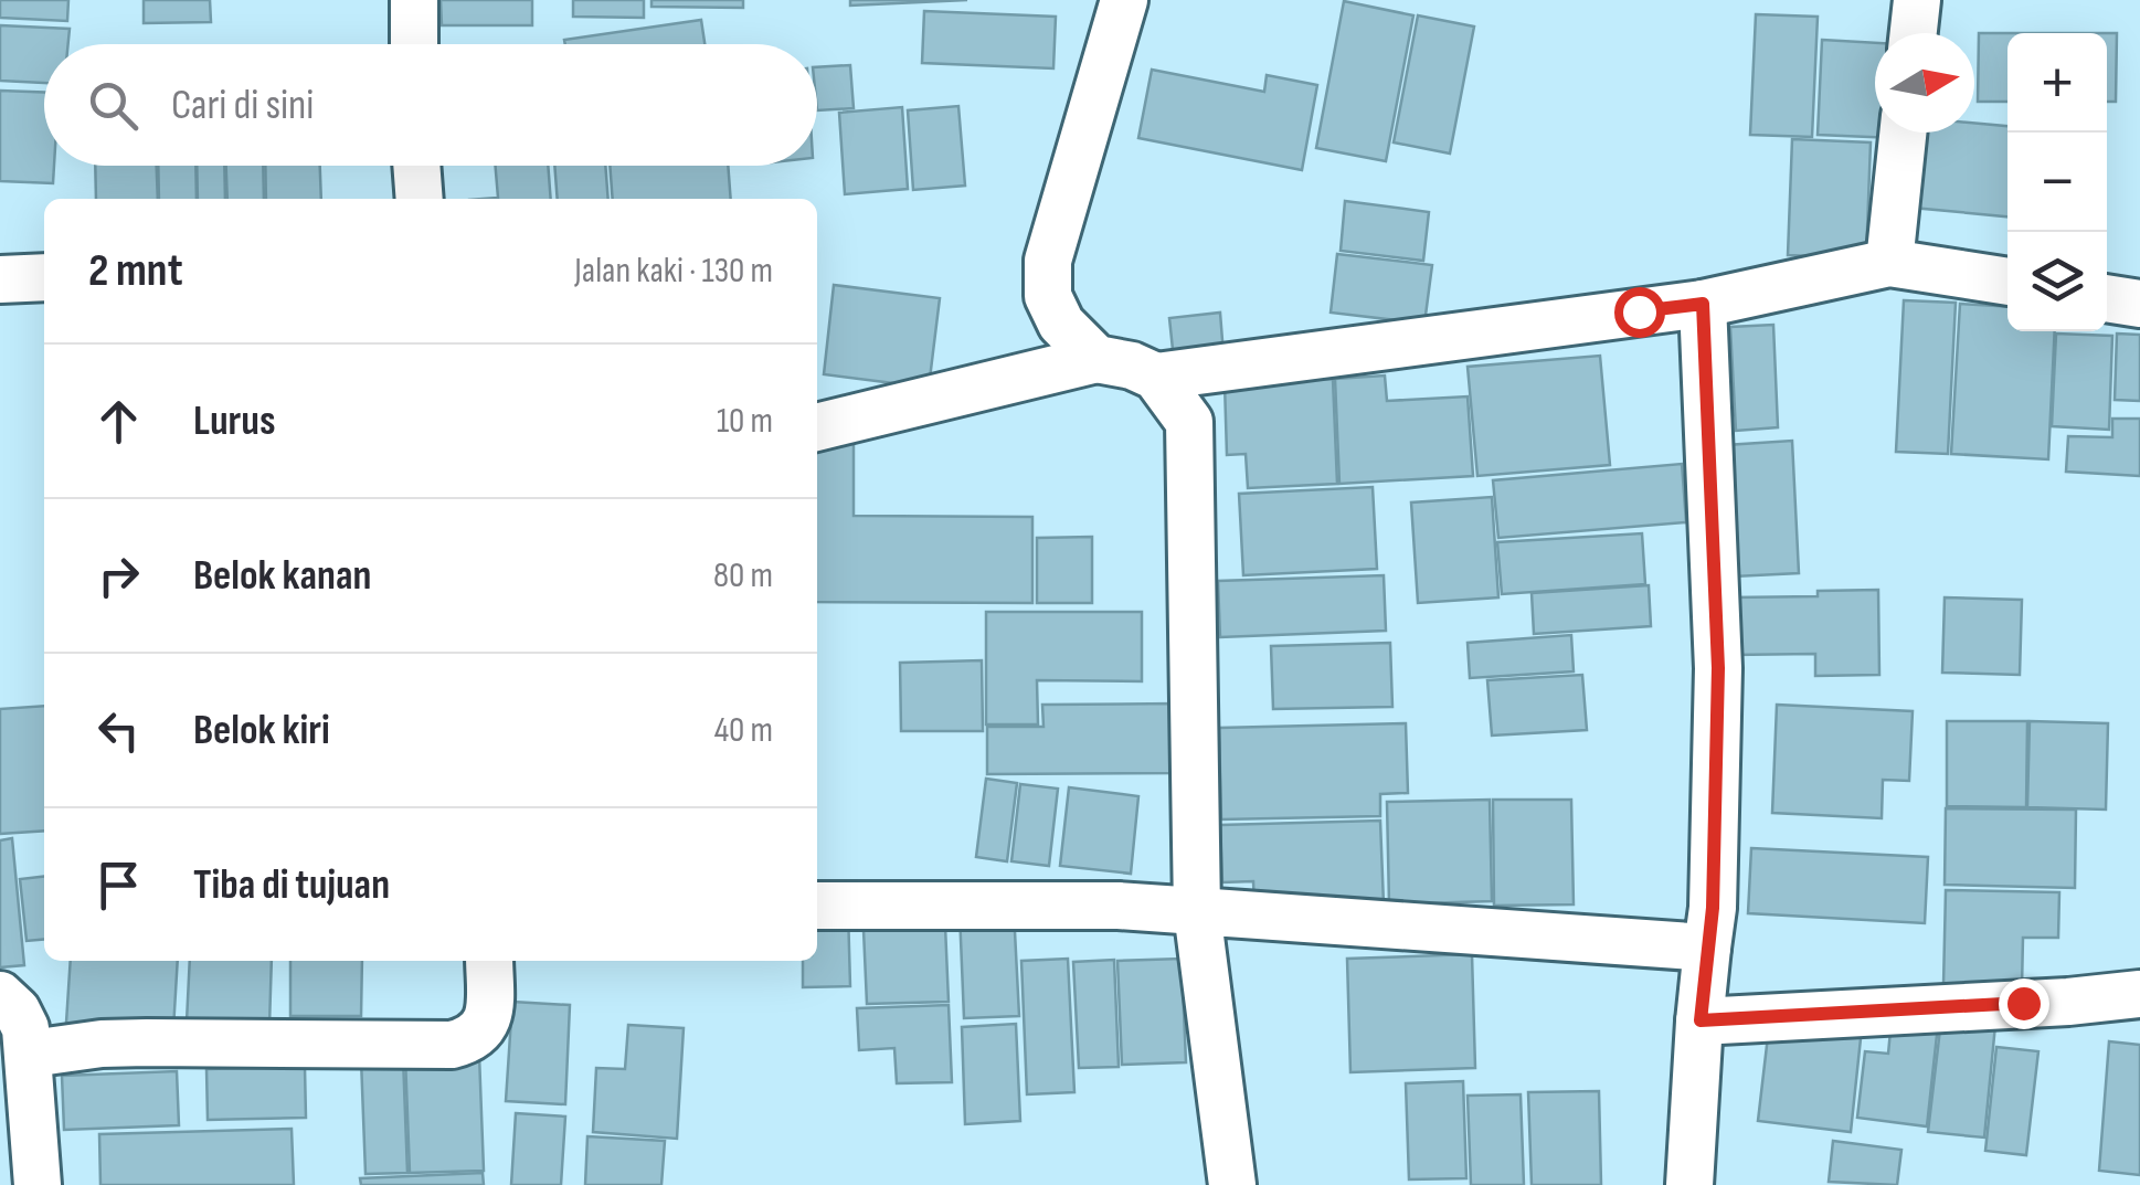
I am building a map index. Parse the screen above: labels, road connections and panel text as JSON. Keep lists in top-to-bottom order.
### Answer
{
  "north": "right",
  "page": {
    "map_buttons": ["+", "−"],
    "search": "Cari di sini",
    "heading": ["2 mnt", "Jalan kaki · 130 m"],
    "list": [
      ["Lurus", "10 m"],
      ["Belok kanan", "80 m"],
      ["Belok kiri", "40 m"],
      "Tiba di tujuan"
    ]
  }
}
